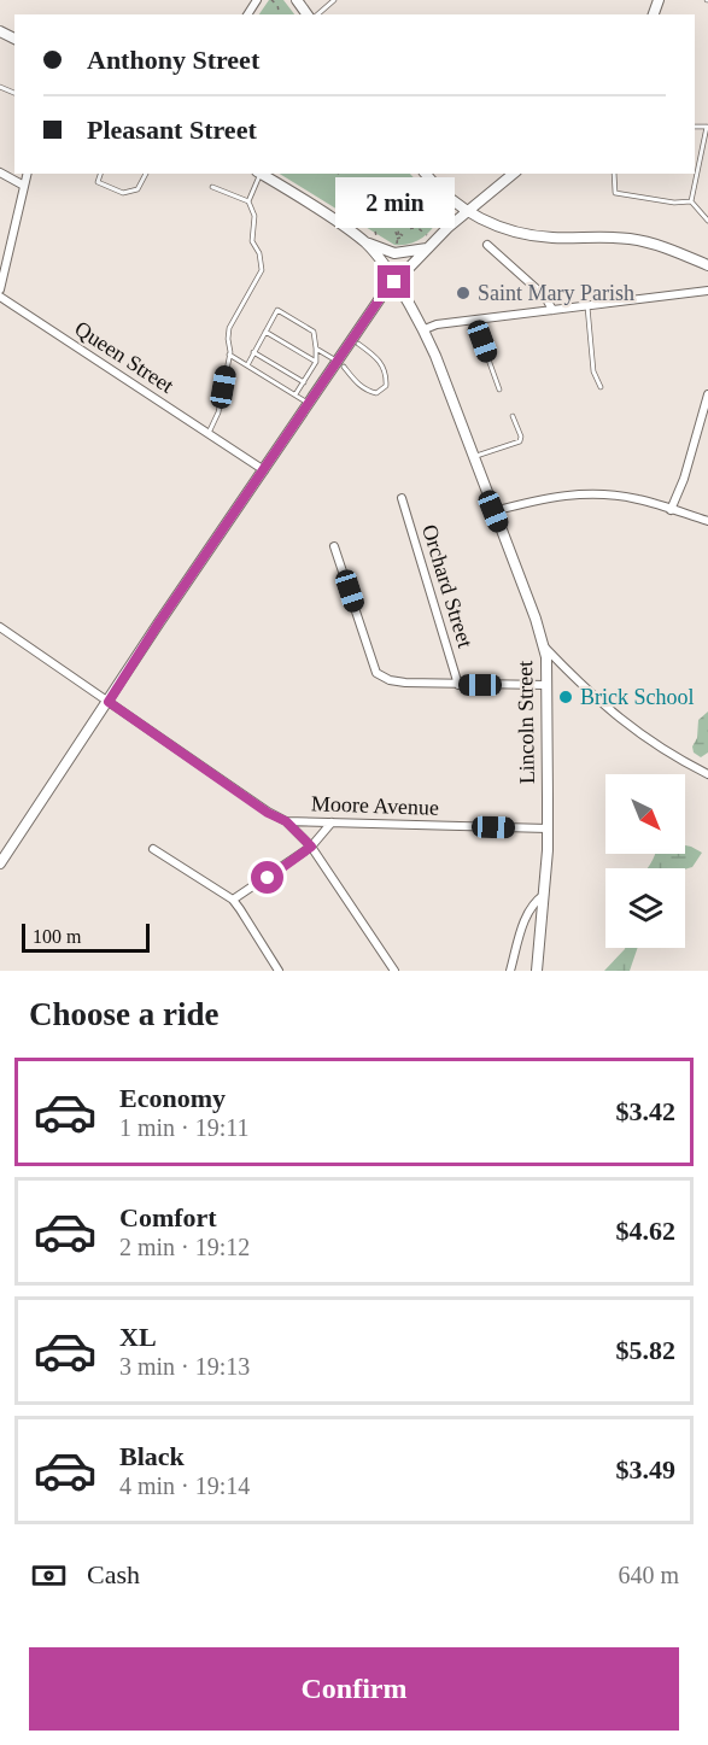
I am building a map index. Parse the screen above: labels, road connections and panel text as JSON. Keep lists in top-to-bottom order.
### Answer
{
  "streets": {
    "main road": ["Lincoln Street"],
    "street": ["Queen Street", "Orchard Street", "Moore Avenue"]
  },
  "crossings": [
    ["Lincoln Street", "Moore Avenue"]
  ],
  "places": ["Saint Mary Parish", "Brick School"],
  "scale_bar": "100 m",
  "north": "bottom right",
  "page": {
    "banner": ["Anthony Street", "Pleasant Street"],
    "bubble": "2 min",
    "scale": "100 m",
    "heading": "Choose a ride",
    "list": [
      {
        "name": "Economy",
        "note": "1 min · 19:11",
        "value": "$3.42"
      },
      {
        "name": "Comfort",
        "note": "2 min · 19:12",
        "value": "$4.62"
      },
      {
        "name": "XL",
        "note": "3 min · 19:13",
        "value": "$5.82"
      },
      {
        "name": "Black",
        "note": "4 min · 19:14",
        "value": "$3.49"
      }
    ],
    "pay": ["Cash", "640 m"],
    "buttons": "Confirm"
  }
}
